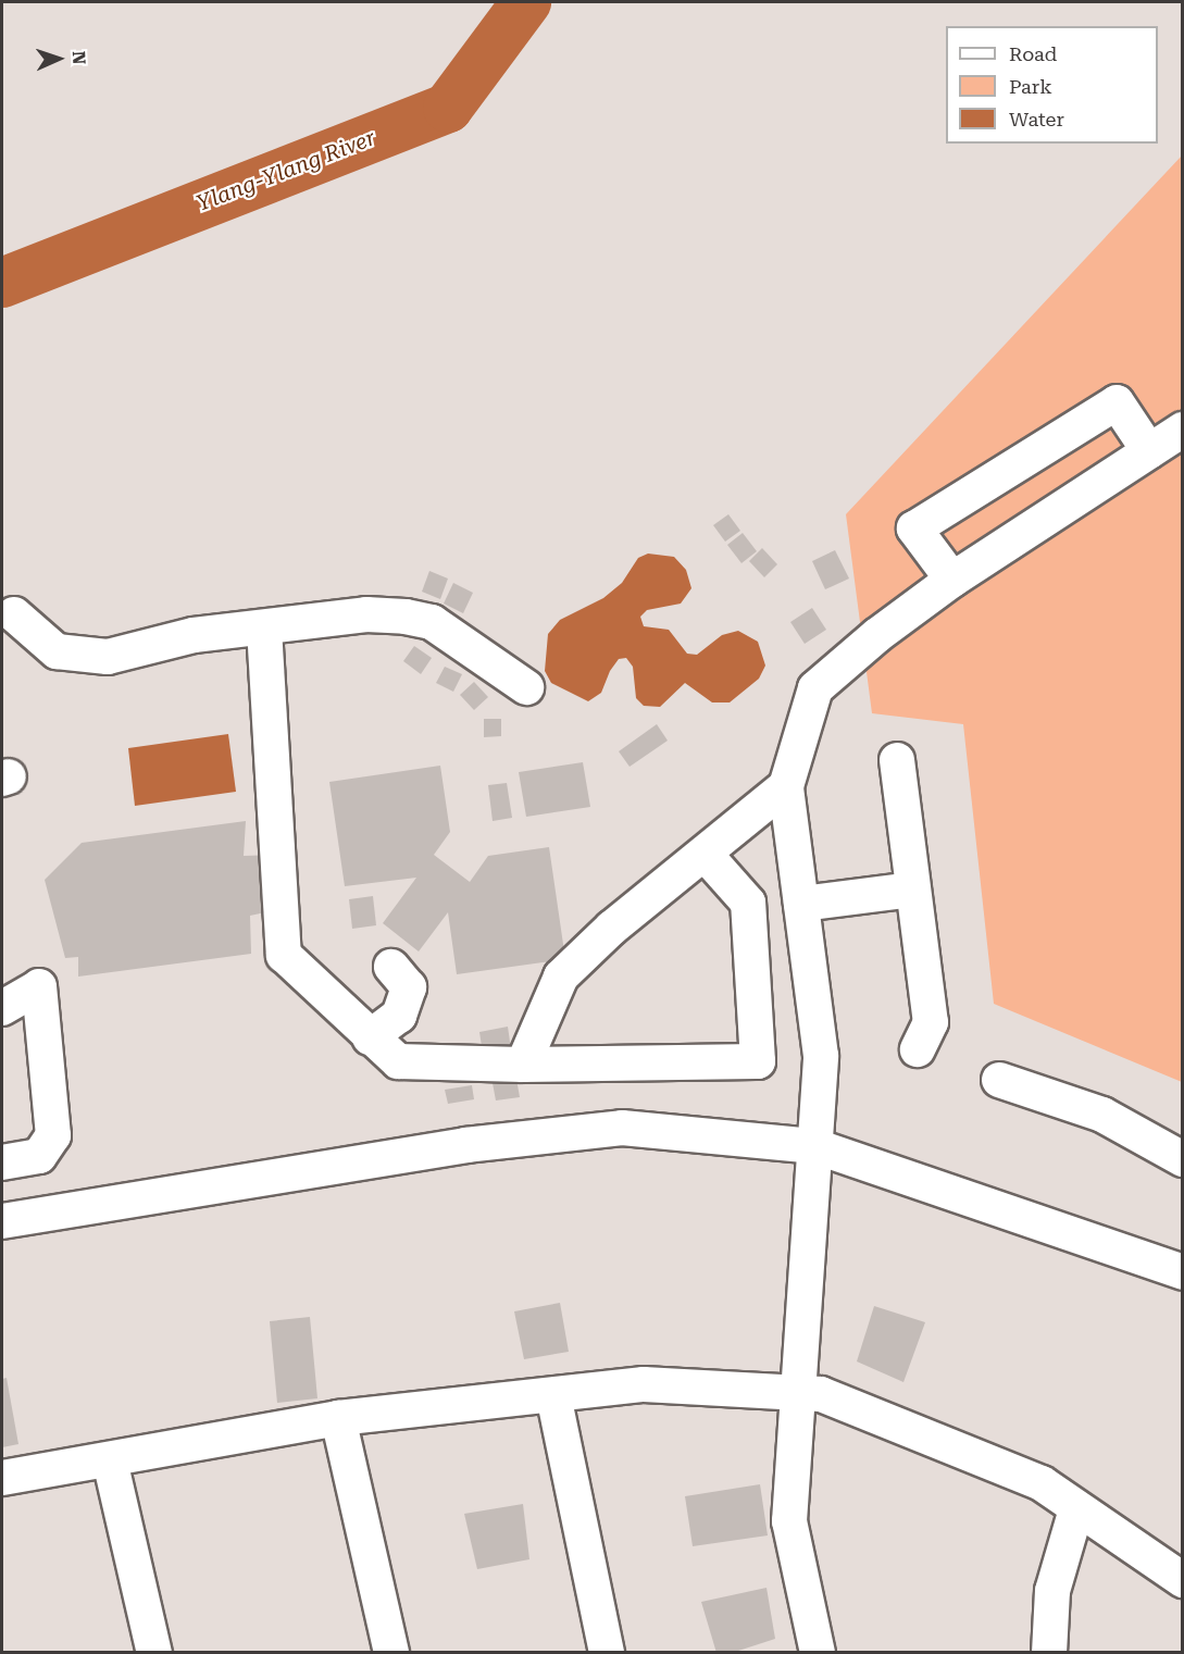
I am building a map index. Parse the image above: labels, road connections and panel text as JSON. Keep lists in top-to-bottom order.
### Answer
{
  "water": ["Ylang-Ylang River"],
  "legend": ["Road", "Park", "Water"],
  "north": "right"
}
